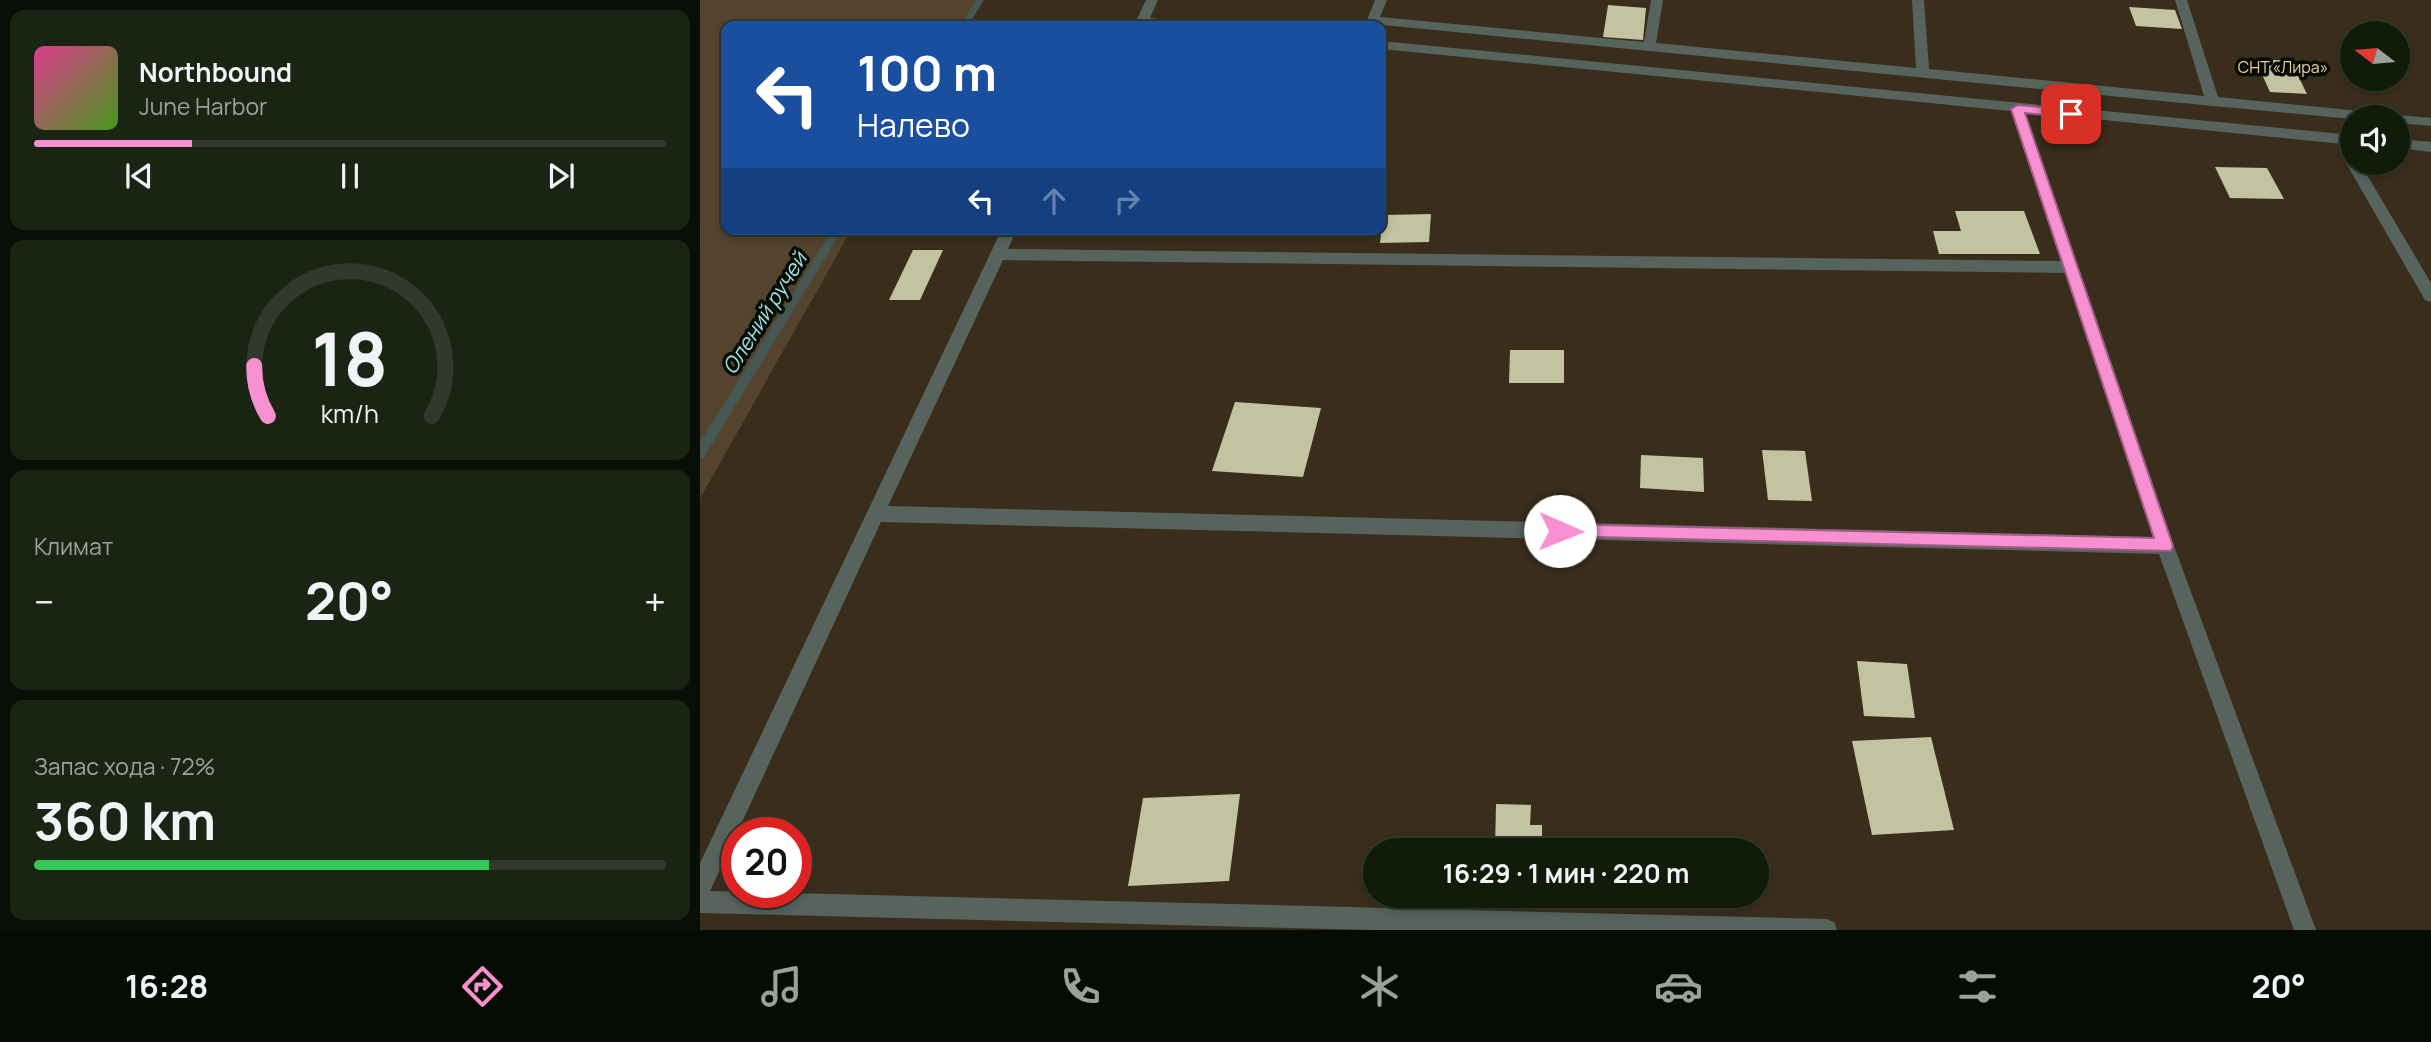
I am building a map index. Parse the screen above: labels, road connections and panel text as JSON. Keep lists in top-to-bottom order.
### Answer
{
  "water": ["Олений ручей"],
  "parks": ["СНТ «Лира»"],
  "north": "left",
  "page": {
    "turn": ["100 m", "Налево"],
    "song": ["Northbound", "June Harbor"],
    "tile": [
      "Климат",
      ["Запас хода · 72%", "360 km"]
    ],
    "heat": ["−", "20°", "+"],
    "limit": "20",
    "trip": "16:29 · 1 мин · 220 m",
    "tabs": ["16:28", "20°"],
    "gauge": ["18", "km/h"]
  }
}
